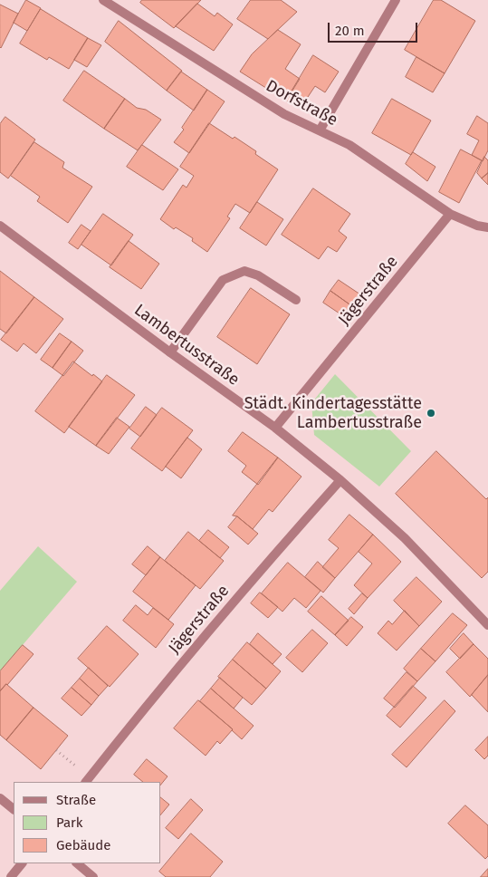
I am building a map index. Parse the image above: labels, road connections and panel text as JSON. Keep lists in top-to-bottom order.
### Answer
{
  "streets": {
    "street": ["Dorfstraße", "Jägerstraße", "Lambertusstraße"]
  },
  "crossings": [
    ["Dorfstraße", "Jägerstraße"],
    ["Jägerstraße", "Lambertusstraße"]
  ],
  "places": ["Städt. Kindertagesstätte Lambertusstraße"],
  "legend": ["Straße", "Park", "Gebäude"],
  "scale_bar": "20 m"
}
